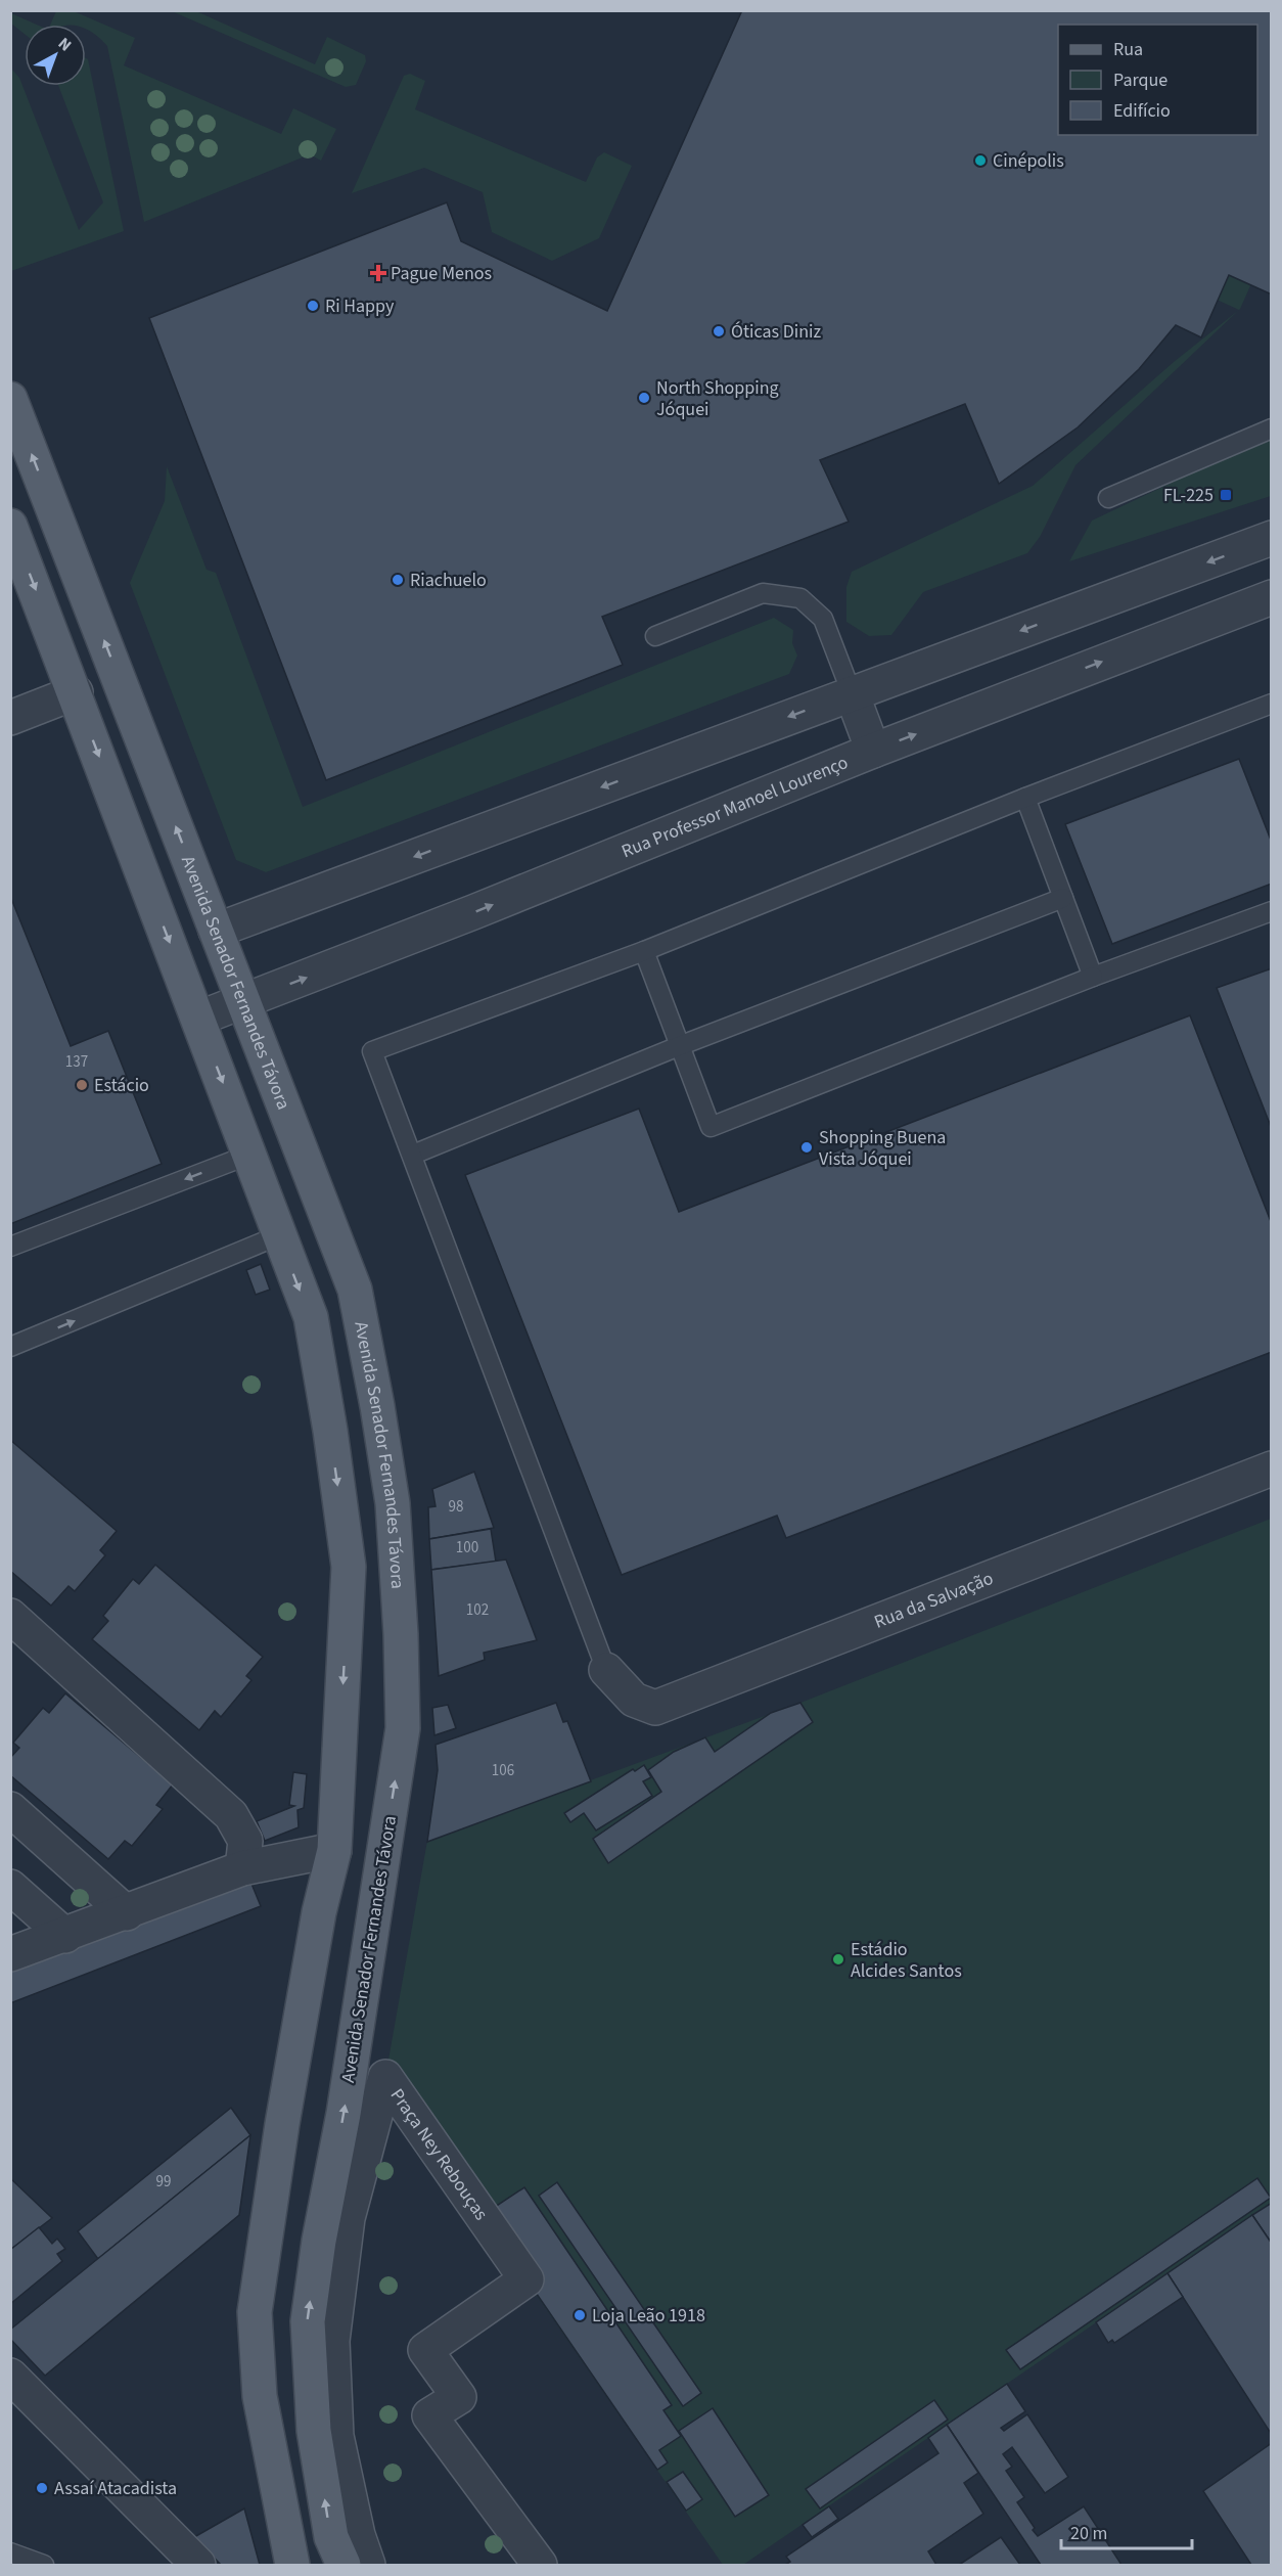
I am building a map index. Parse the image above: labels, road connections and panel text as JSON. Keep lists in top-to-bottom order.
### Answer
{
  "streets": {
    "main road": ["Avenida Senador Fernandes Távora"],
    "street": ["Rua Professor Manoel Lourenço", "Rua da Salvação", "Praça Ney Rebouças"]
  },
  "crossings": [
    ["Rua Professor Manoel Lourenço", "Avenida Senador Fernandes Távora"]
  ],
  "places": {
    "other": [
      "Cinépolis",
      "Ri Happy",
      "Óticas Diniz",
      "North Shopping Jóquei",
      "Riachuelo",
      "Estácio",
      "Shopping Buena Vista Jóquei",
      "Estádio Alcides Santos",
      "Loja Leão 1918",
      "Assaí Atacadista"
    ],
    "health": ["Pague Menos"],
    "transit": ["FL-225"]
  },
  "house_numbers": [
    "137",
    "98",
    "100",
    "102",
    "106",
    "99"
  ],
  "legend": ["Rua", "Parque", "Edifício"],
  "scale_bar": "20 m",
  "north": "top right"
}
